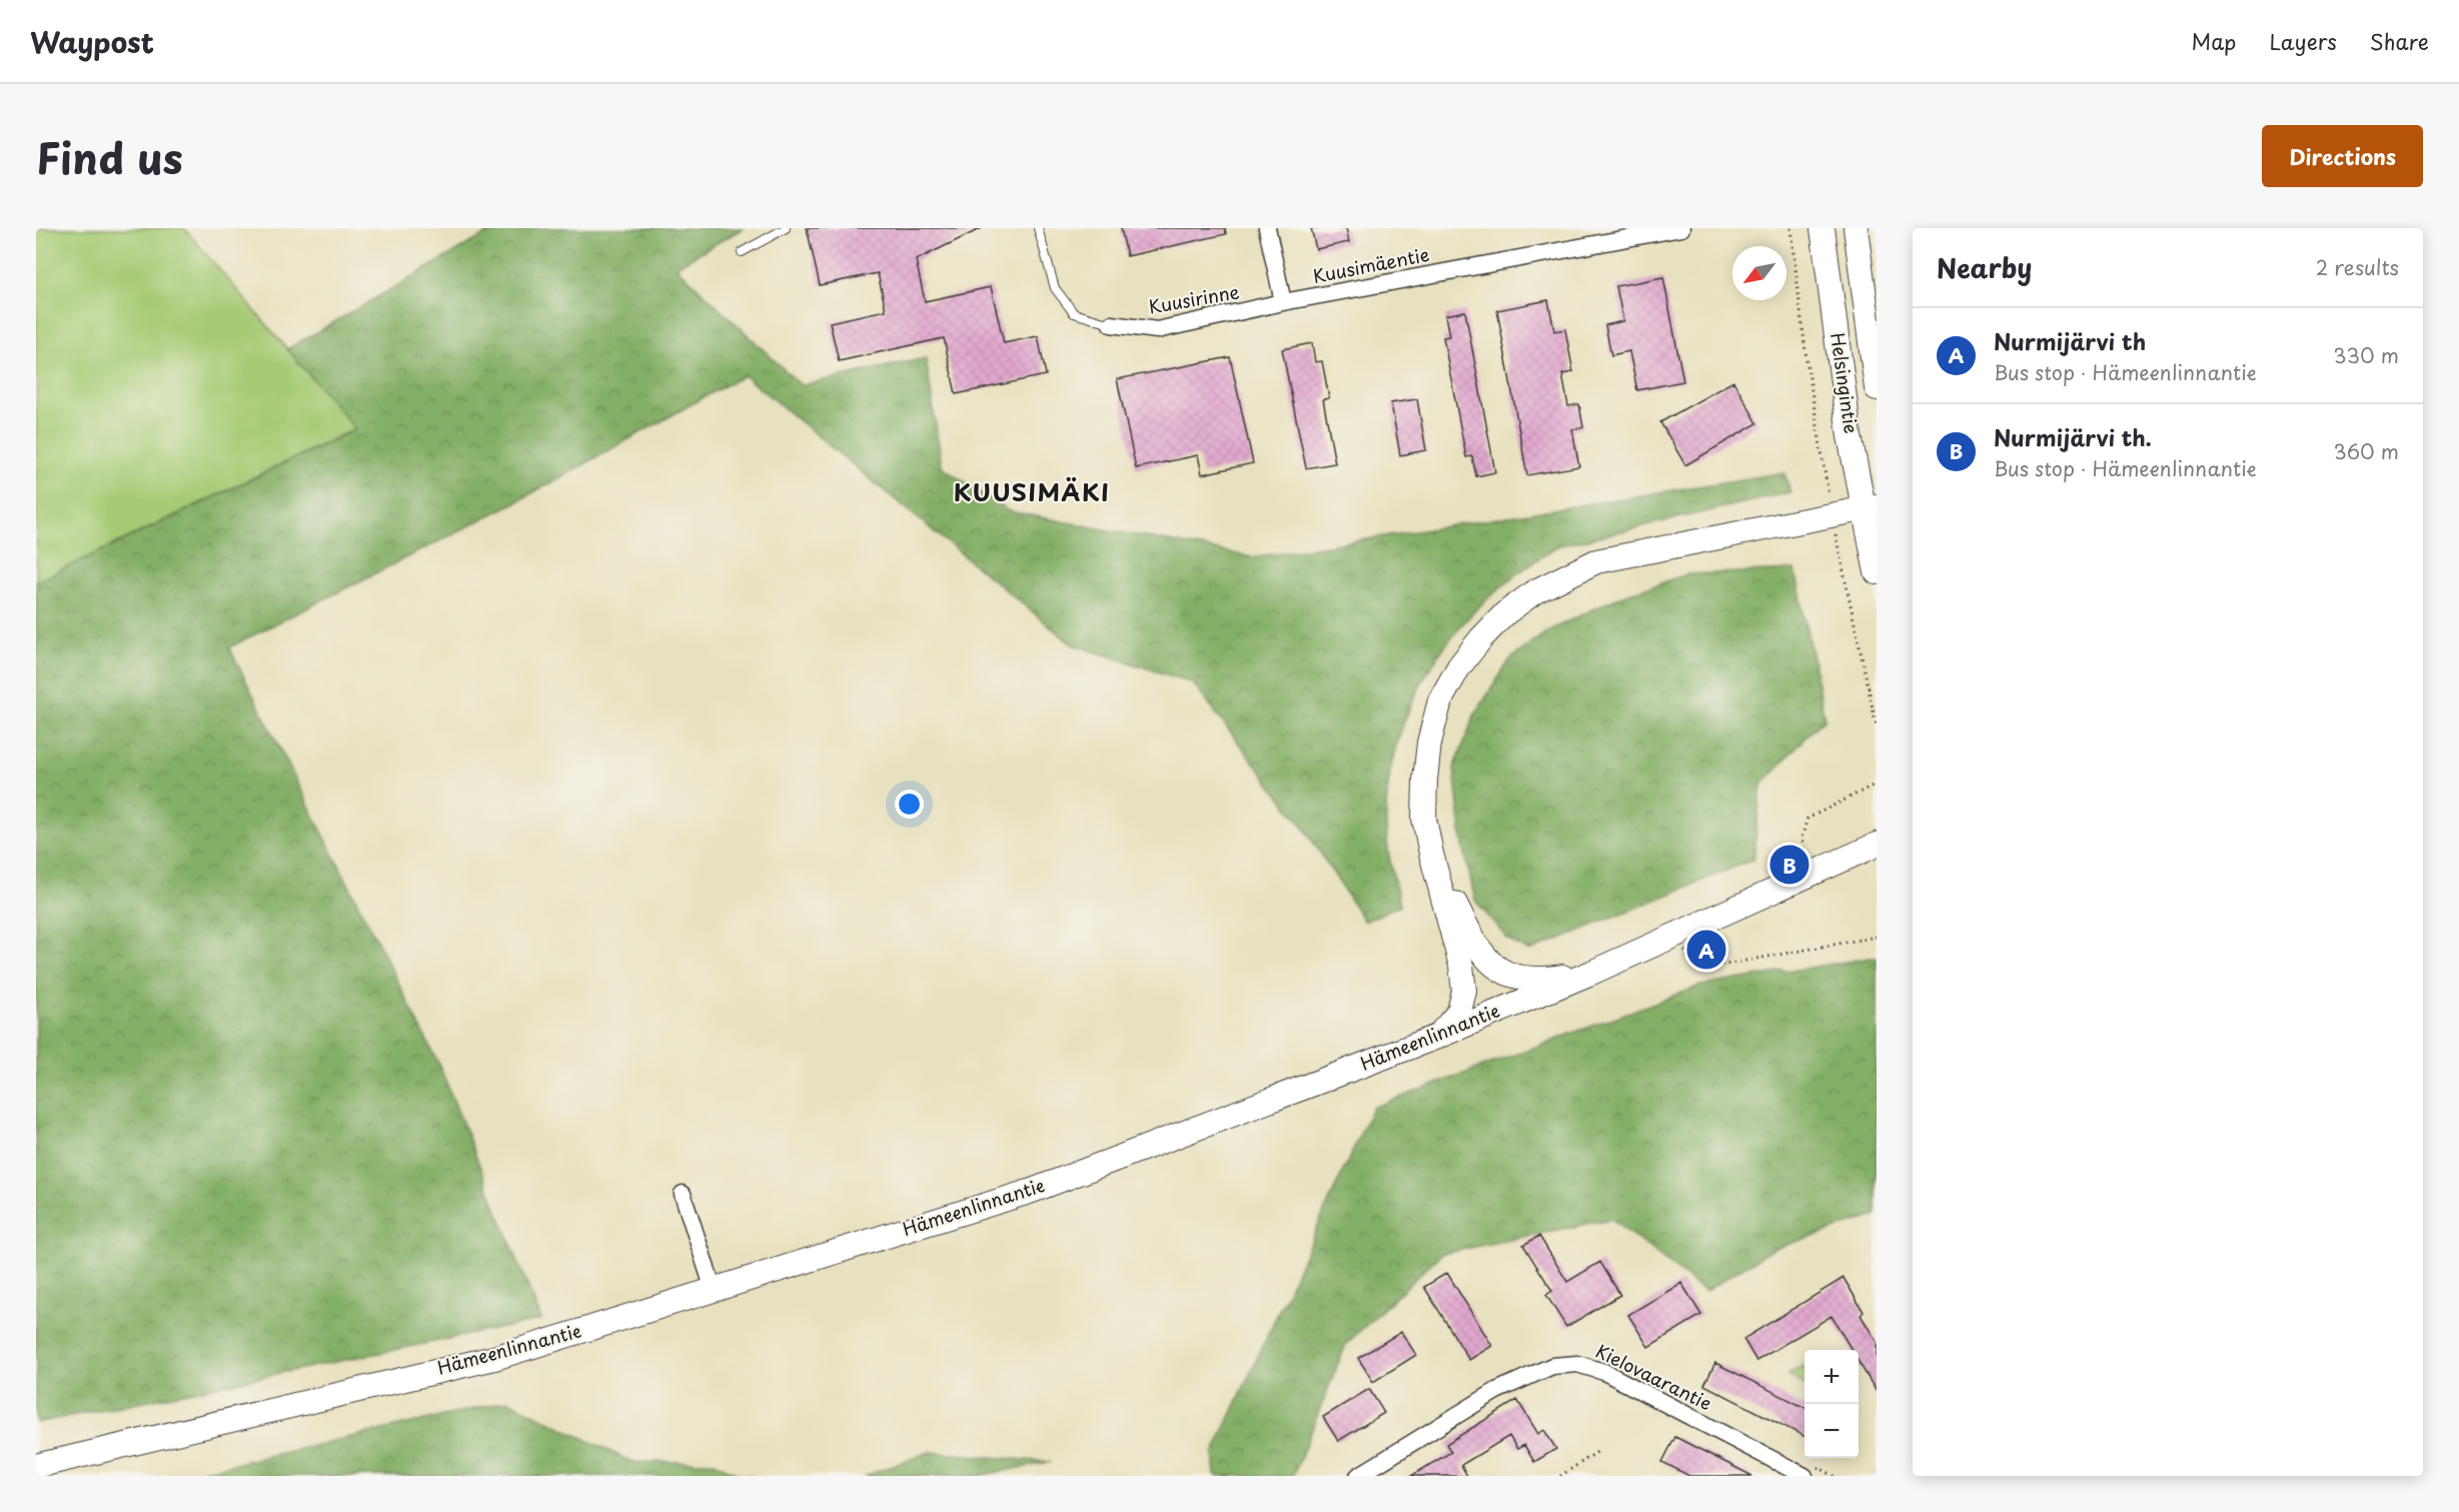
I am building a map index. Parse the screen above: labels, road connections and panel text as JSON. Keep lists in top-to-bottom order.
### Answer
{
  "streets": {
    "main road": ["Helsingintie", "Hämeenlinnantie"],
    "street": ["Kuusimäentie", "Kuusirinne", "Kielovaarantie"]
  },
  "crossings": [
    ["Kuusimäentie", "Kuusirinne"]
  ],
  "districts": ["KUUSIMÄKI"],
  "north": "bottom left",
  "page": {
    "header": "Waypost",
    "nav": ["Map", "Layers", "Share"],
    "title": "Find us",
    "buttons": "Directions",
    "heading": ["Nearby", "2 results"],
    "list": [
      {
        "mark": "A",
        "name": "Nurmijärvi th",
        "note": "Bus stop · Hämeenlinnantie",
        "value": "330 m"
      },
      {
        "mark": "B",
        "name": "Nurmijärvi th.",
        "note": "Bus stop · Hämeenlinnantie",
        "value": "360 m"
      }
    ],
    "pins": ["B", "A"],
    "map_buttons": ["+", "−"]
  }
}
